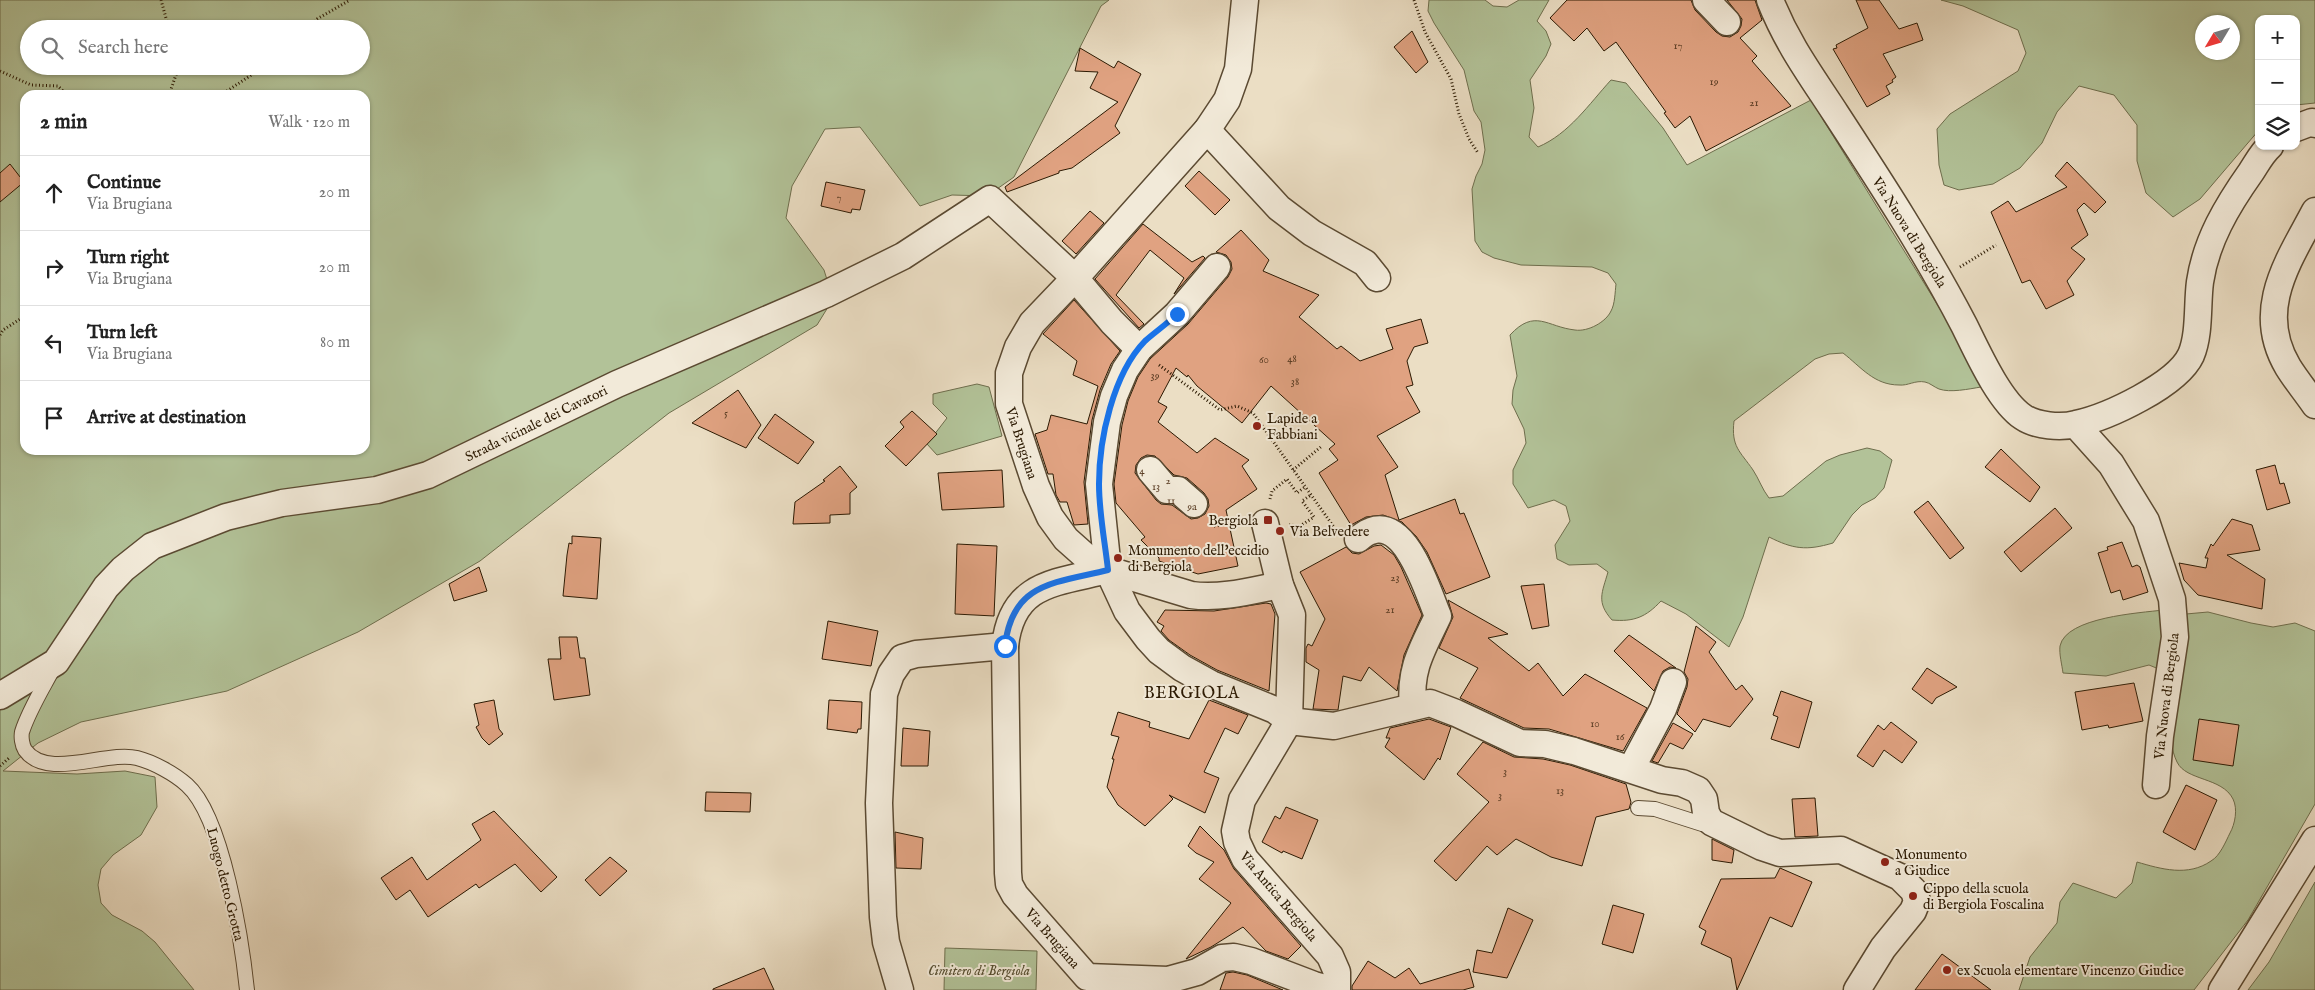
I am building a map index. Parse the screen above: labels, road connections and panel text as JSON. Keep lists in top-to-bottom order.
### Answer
{
  "streets": {
    "street": [
      "Via Nuova di Bergiola",
      "Strada vicinale dei Cavatori",
      "Via Brugiana",
      "Via Antica Bergiola"
    ],
    "lane": ["Luogo detto Grotta"]
  },
  "crossings": [
    ["Strada vicinale dei Cavatori", "Via Brugiana"],
    ["Strada vicinale dei Cavatori", "Luogo detto Grotta"],
    ["Via Brugiana", "Via Antica Bergiola"]
  ],
  "districts": ["BERGIOLA"],
  "parks": ["Cimitero di Bergiola"],
  "places": {
    "other": [
      "Lapide a Fabbiani",
      "Via Belvedere",
      "Monumento dell'eccidio di Bergiola",
      "Monumento a Giudice",
      "Cippo della scuola di Bergiola Foscalina",
      "ex Scuola elementare Vincenzo Giudice"
    ],
    "transit": ["Bergiola"]
  },
  "house_numbers": [
    "17",
    "19",
    "21",
    "7",
    "48",
    "60",
    "39",
    "38",
    "5",
    "4",
    "2",
    "13",
    "11",
    "9a",
    "23",
    "21",
    "10",
    "16",
    "3",
    "13",
    "3"
  ],
  "north": "bottom left",
  "page": {
    "map_buttons": ["+", "−"],
    "search": "Search here",
    "heading": ["2 min", "Walk · 120 m"],
    "list": [
      ["Continue", "Via Brugiana", "20 m"],
      ["Turn right", "Via Brugiana", "20 m"],
      ["Turn left", "Via Brugiana", "80 m"],
      "Arrive at destination"
    ]
  }
}
